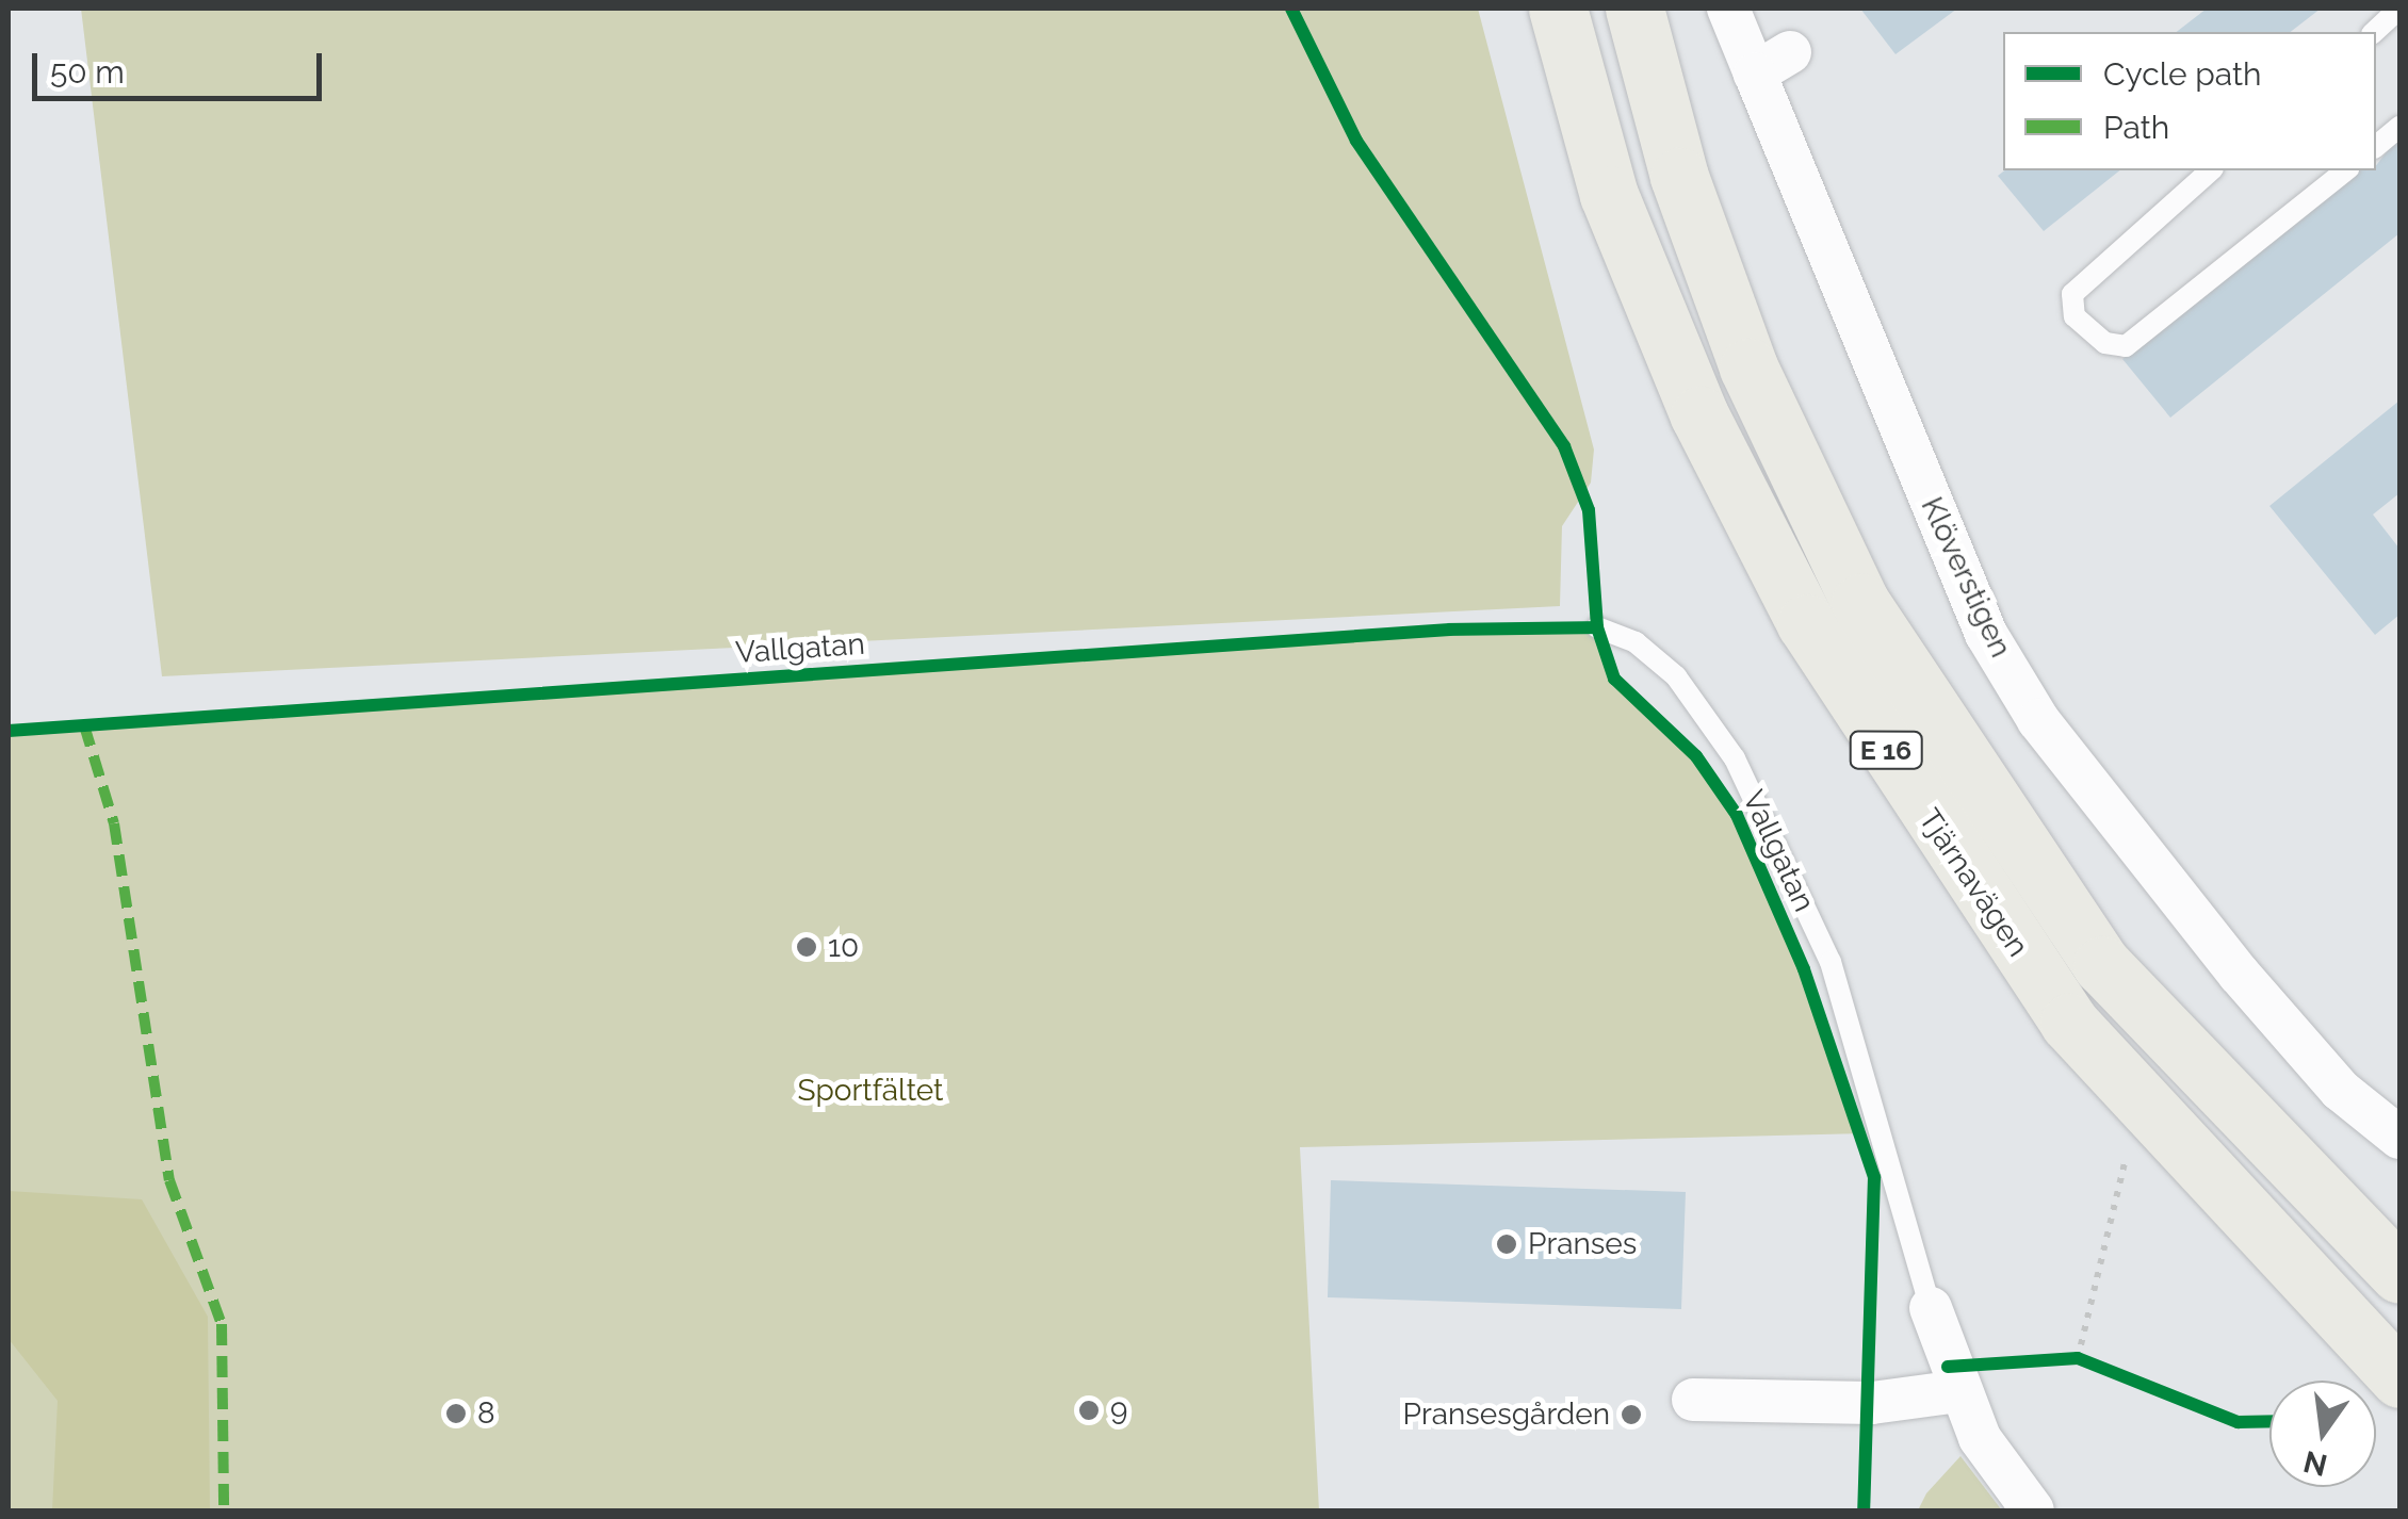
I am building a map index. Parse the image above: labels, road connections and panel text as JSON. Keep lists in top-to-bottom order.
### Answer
{
  "streets": {
    "highway": ["E 16", "Tjärnavägen"],
    "street": ["Klöverstigen"],
    "lane": ["Vallgatan"]
  },
  "parks": ["Sportfältet"],
  "places": [
    "10",
    "Pranses",
    "9",
    "8",
    "Pransesgården"
  ],
  "legend": ["Cycle path", "Path"],
  "scale_bar": "50 m",
  "north": "bottom"
}
